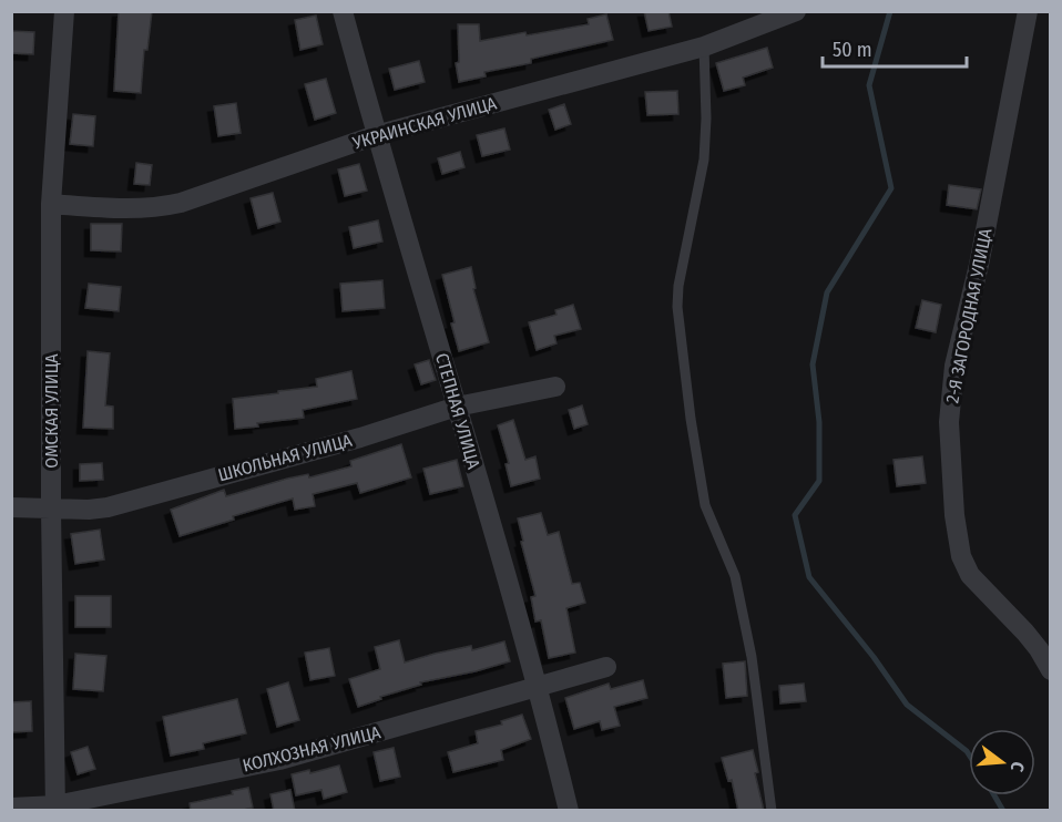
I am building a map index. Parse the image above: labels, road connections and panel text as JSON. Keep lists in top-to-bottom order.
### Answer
{
  "streets": {
    "street": [
      "УКРАИНСКАЯ УЛИЦА",
      "2-Я ЗАГОРОДНАЯ УЛИЦА",
      "ОМСКАЯ УЛИЦА",
      "СТЕПНАЯ УЛИЦА",
      "ШКОЛЬНАЯ УЛИЦА",
      "КОЛХОЗНАЯ УЛИЦА"
    ]
  },
  "crossings": [
    ["УКРАИНСКАЯ УЛИЦА", "ОМСКАЯ УЛИЦА"],
    ["УКРАИНСКАЯ УЛИЦА", "СТЕПНАЯ УЛИЦА"],
    ["ОМСКАЯ УЛИЦА", "ШКОЛЬНАЯ УЛИЦА"],
    ["ОМСКАЯ УЛИЦА", "КОЛХОЗНАЯ УЛИЦА"],
    ["СТЕПНАЯ УЛИЦА", "ШКОЛЬНАЯ УЛИЦА"],
    ["СТЕПНАЯ УЛИЦА", "КОЛХОЗНАЯ УЛИЦА"]
  ],
  "scale_bar": "50 m",
  "north": "right"
}
